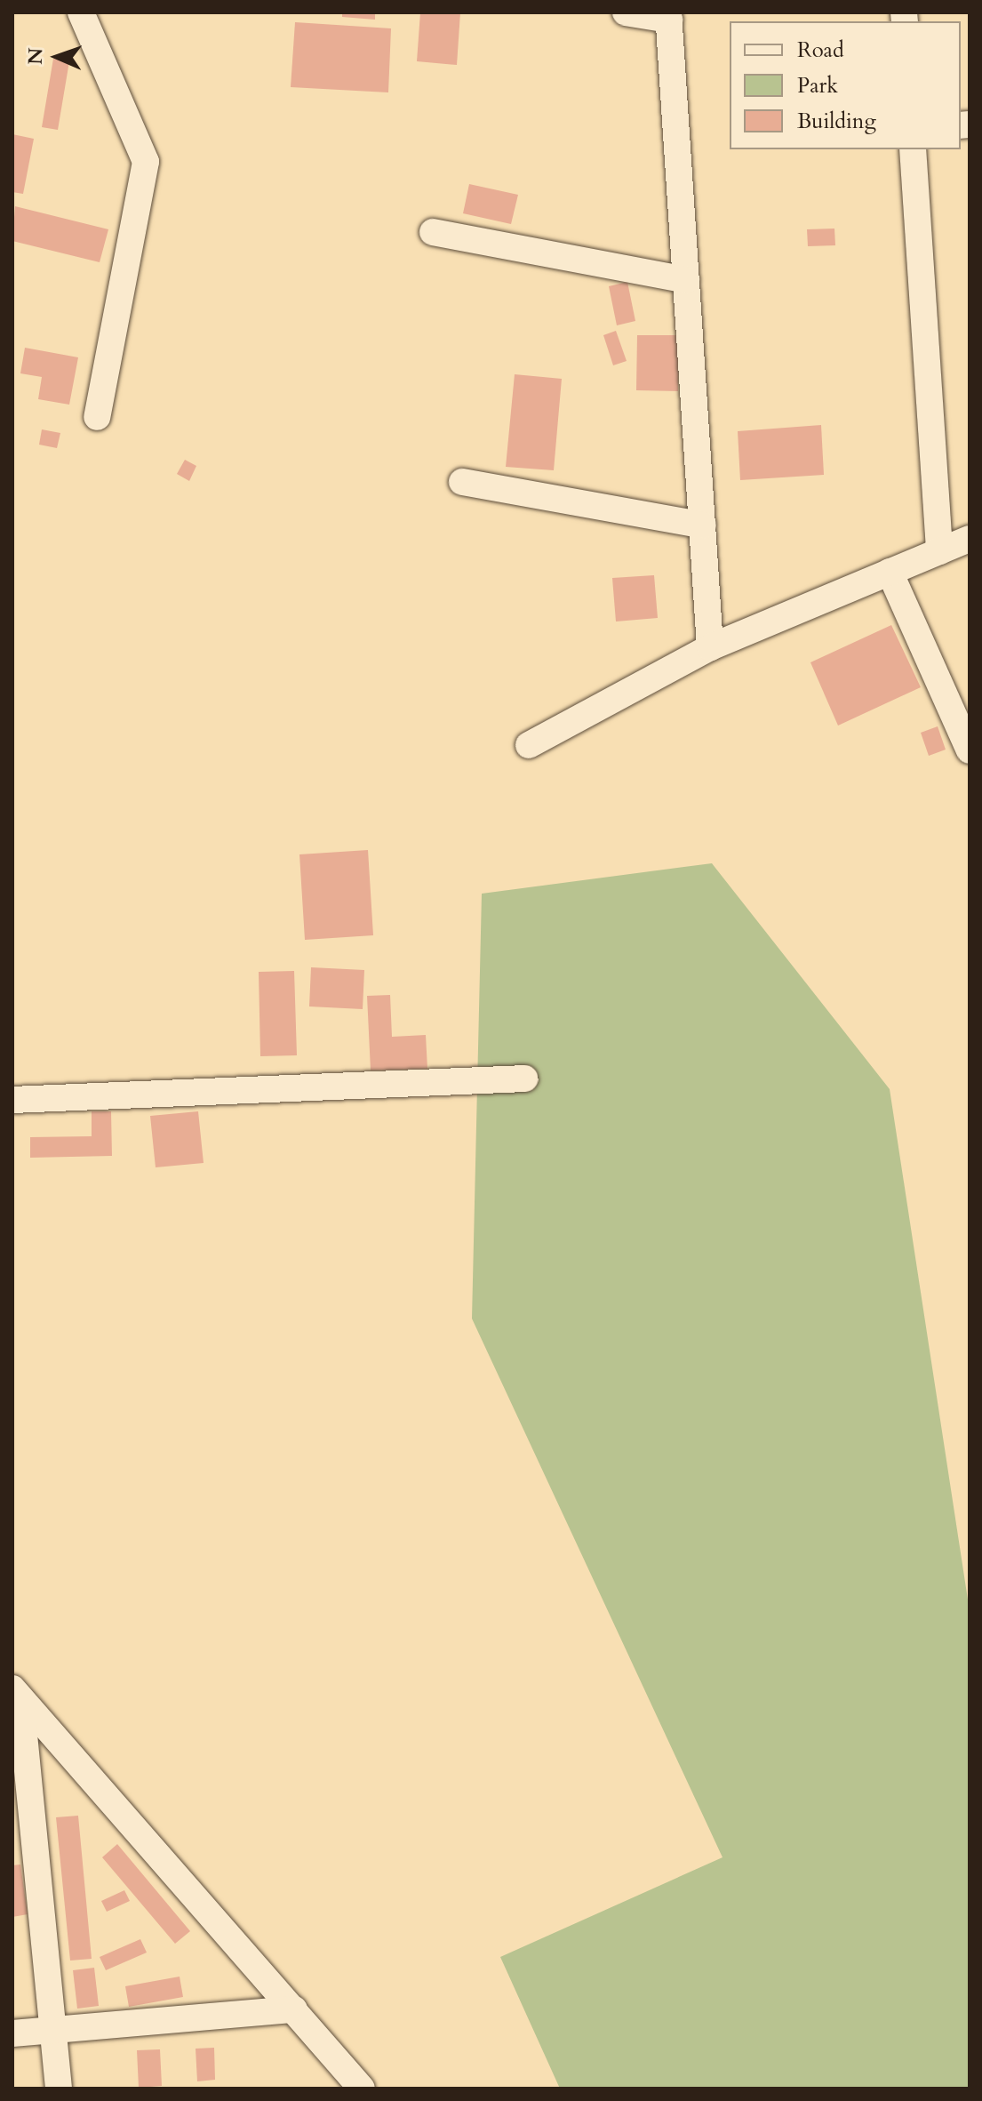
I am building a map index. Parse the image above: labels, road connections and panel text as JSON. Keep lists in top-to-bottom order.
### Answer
{
  "legend": ["Road", "Park", "Building"],
  "north": "left"
}
